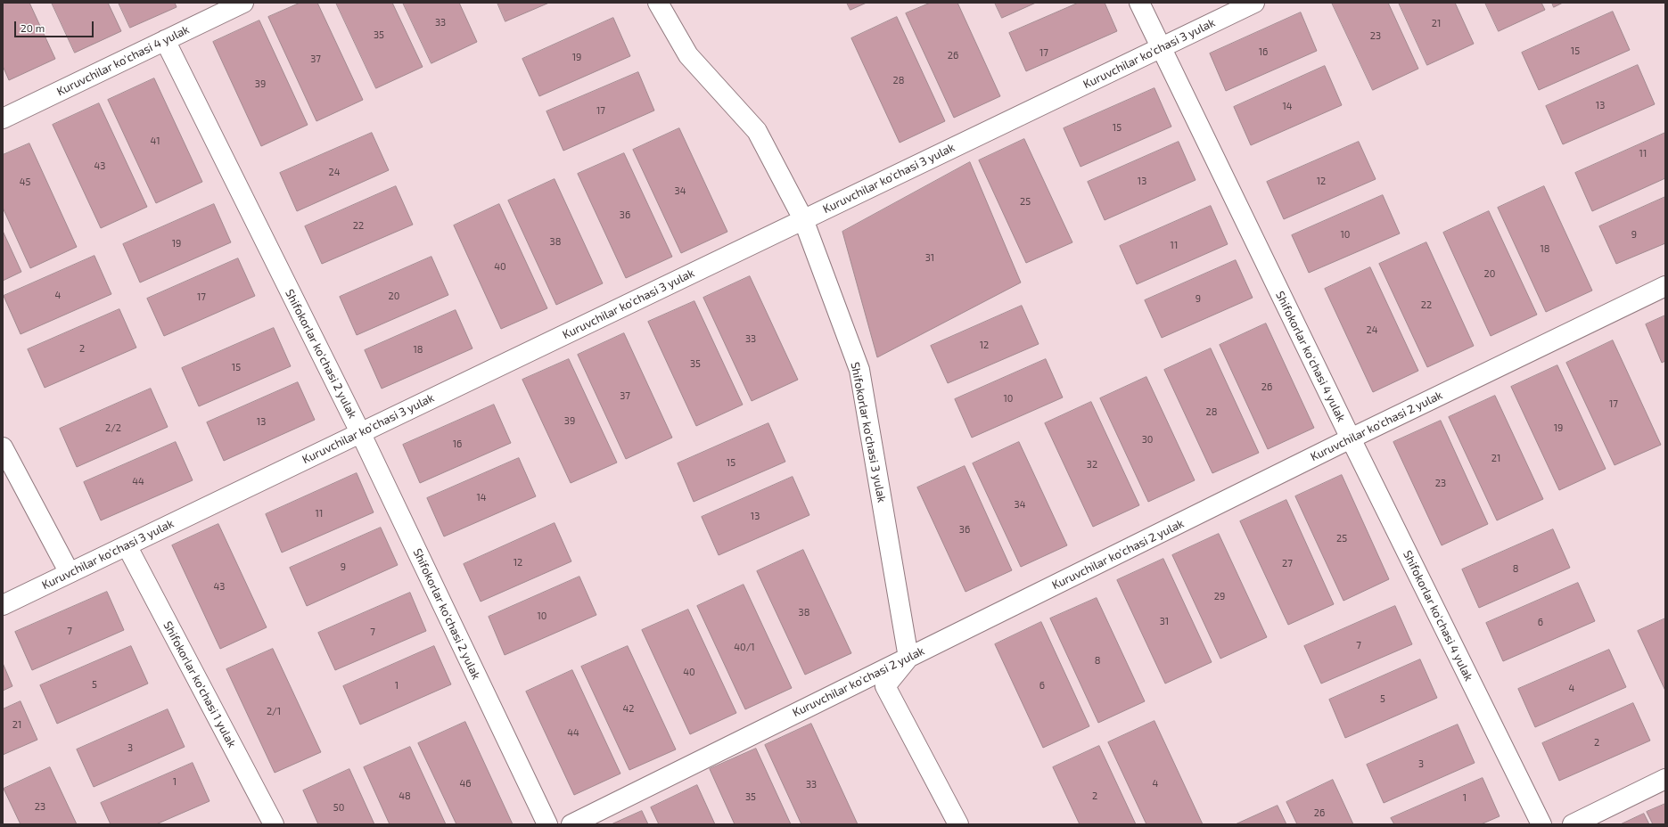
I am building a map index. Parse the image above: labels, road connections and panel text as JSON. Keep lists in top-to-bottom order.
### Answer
{
  "streets": {
    "street": [
      "Kuruvchilar ko'chasi 3 yulak",
      "Kuruvchilar ko'chasi 4 yulak",
      "Shifokorlar ko'chasi 2 yulak",
      "Shifokorlar ko'chasi 4 yulak",
      "Kuruvchilar ko'chasi 2 yulak",
      "Shifokorlar ko'chasi 3 yulak",
      "Shifokorlar ko'chasi 1 yulak"
    ]
  },
  "crossings": [
    ["Kuruvchilar ko'chasi 3 yulak", "Shifokorlar ko'chasi 2 yulak"],
    ["Kuruvchilar ko'chasi 3 yulak", "Shifokorlar ko'chasi 4 yulak"],
    ["Kuruvchilar ko'chasi 3 yulak", "Shifokorlar ko'chasi 3 yulak"],
    ["Kuruvchilar ko'chasi 3 yulak", "Shifokorlar ko'chasi 1 yulak"],
    ["Kuruvchilar ko'chasi 4 yulak", "Shifokorlar ko'chasi 2 yulak"],
    ["Shifokorlar ko'chasi 4 yulak", "Kuruvchilar ko'chasi 2 yulak"],
    ["Kuruvchilar ko'chasi 2 yulak", "Shifokorlar ko'chasi 3 yulak"]
  ],
  "house_numbers": [
    "33",
    "21",
    "35",
    "23",
    "15",
    "16",
    "17",
    "26",
    "19",
    "37",
    "28",
    "39",
    "13",
    "14",
    "17",
    "15",
    "41",
    "11",
    "43",
    "24",
    "13",
    "12",
    "45",
    "34",
    "25",
    "36",
    "22",
    "10",
    "9",
    "38",
    "19",
    "11",
    "18",
    "31",
    "40",
    "20",
    "4",
    "20",
    "17",
    "9",
    "22",
    "24",
    "33",
    "12",
    "2",
    "18",
    "35",
    "15",
    "26",
    "37",
    "10",
    "17",
    "28",
    "39",
    "13",
    "2/2",
    "19",
    "30",
    "16",
    "21",
    "15",
    "32",
    "44",
    "23",
    "14",
    "34",
    "11",
    "13",
    "36",
    "25",
    "12",
    "27",
    "9",
    "8",
    "43",
    "29",
    "38",
    "10",
    "31",
    "6",
    "7",
    "7",
    "7",
    "40/1",
    "8",
    "40",
    "5",
    "1",
    "6",
    "4",
    "5",
    "42",
    "2/1",
    "21",
    "44",
    "2",
    "3",
    "3",
    "1",
    "46",
    "4",
    "33",
    "48",
    "2",
    "35",
    "1",
    "23",
    "50",
    "26"
  ],
  "scale_bar": "20 m"
}
